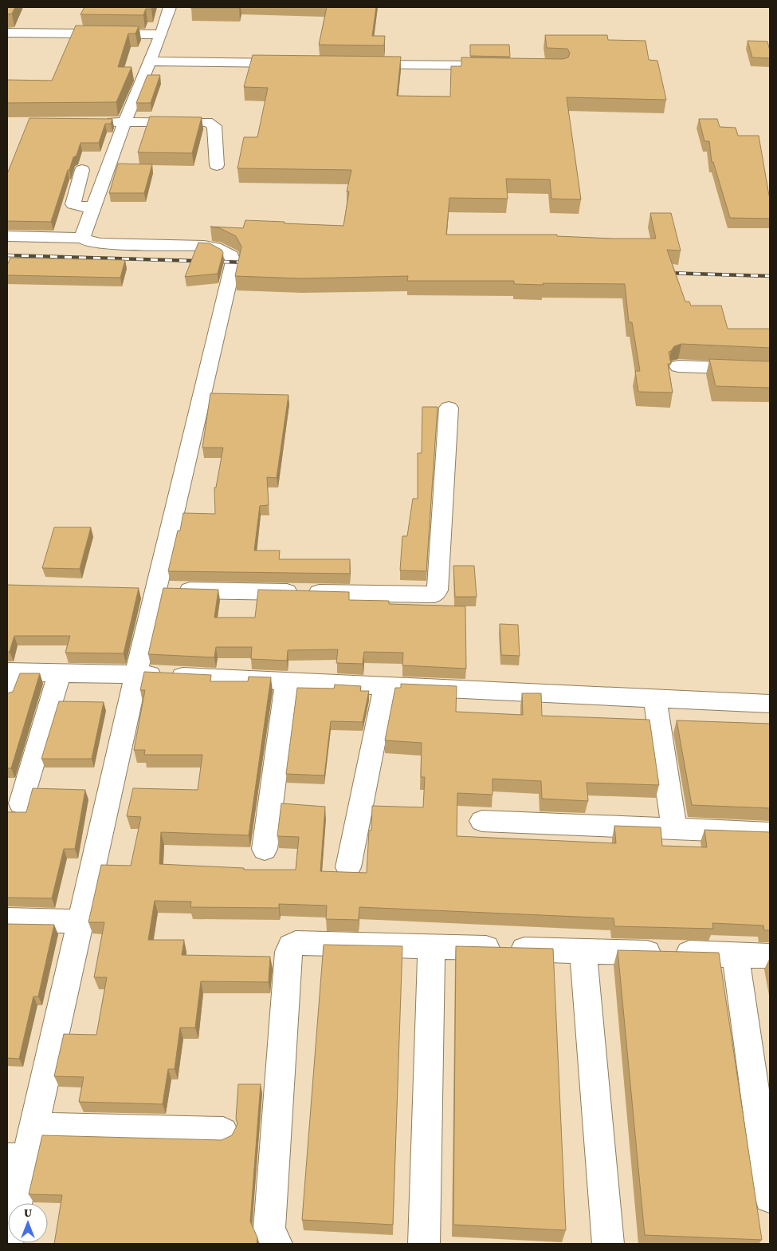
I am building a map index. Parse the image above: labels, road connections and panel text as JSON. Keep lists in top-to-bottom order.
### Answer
{
  "north": "top"
}
